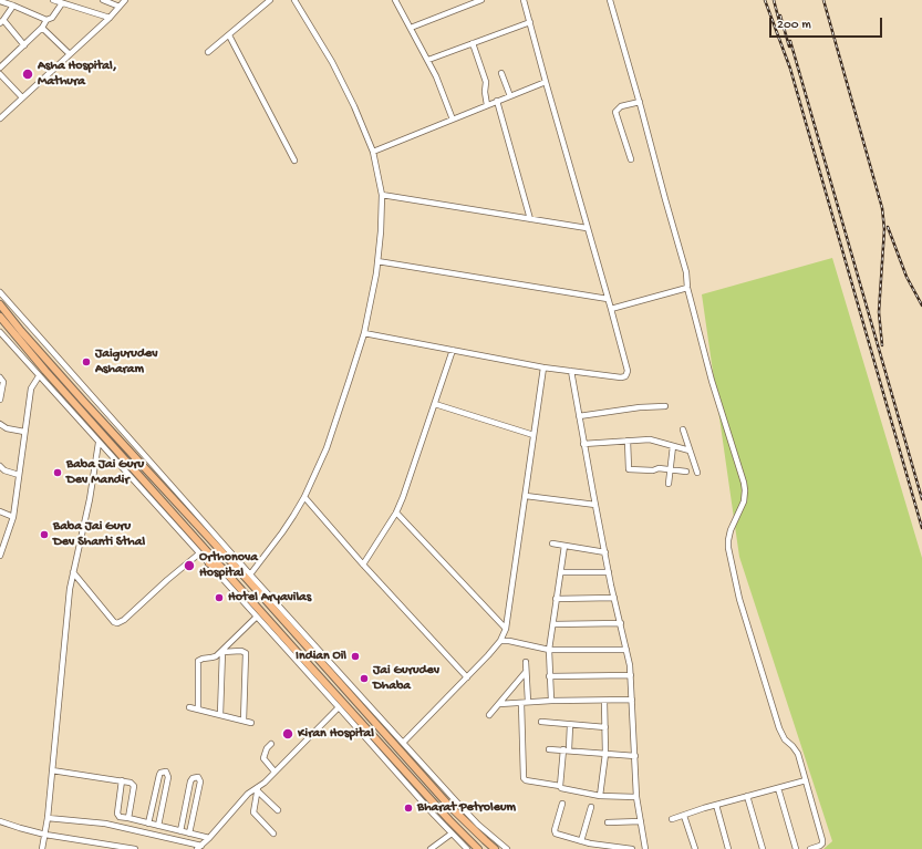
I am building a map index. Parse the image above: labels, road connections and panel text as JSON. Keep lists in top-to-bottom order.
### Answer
{
  "places": [
    "Asha Hospital, Mathura",
    "Jaigurudev Asharam",
    "Baba Jai Guru Dev Mandir",
    "Baba Jai Guru Dev Shanti Sthal",
    "Orthonova Hospital",
    "Hotel Aryavilas",
    "Indian Oil",
    "Jai Gurudev Dhaba",
    "Kiran Hospital",
    "Bharat Petroleum"
  ],
  "scale_bar": "200 m"
}
